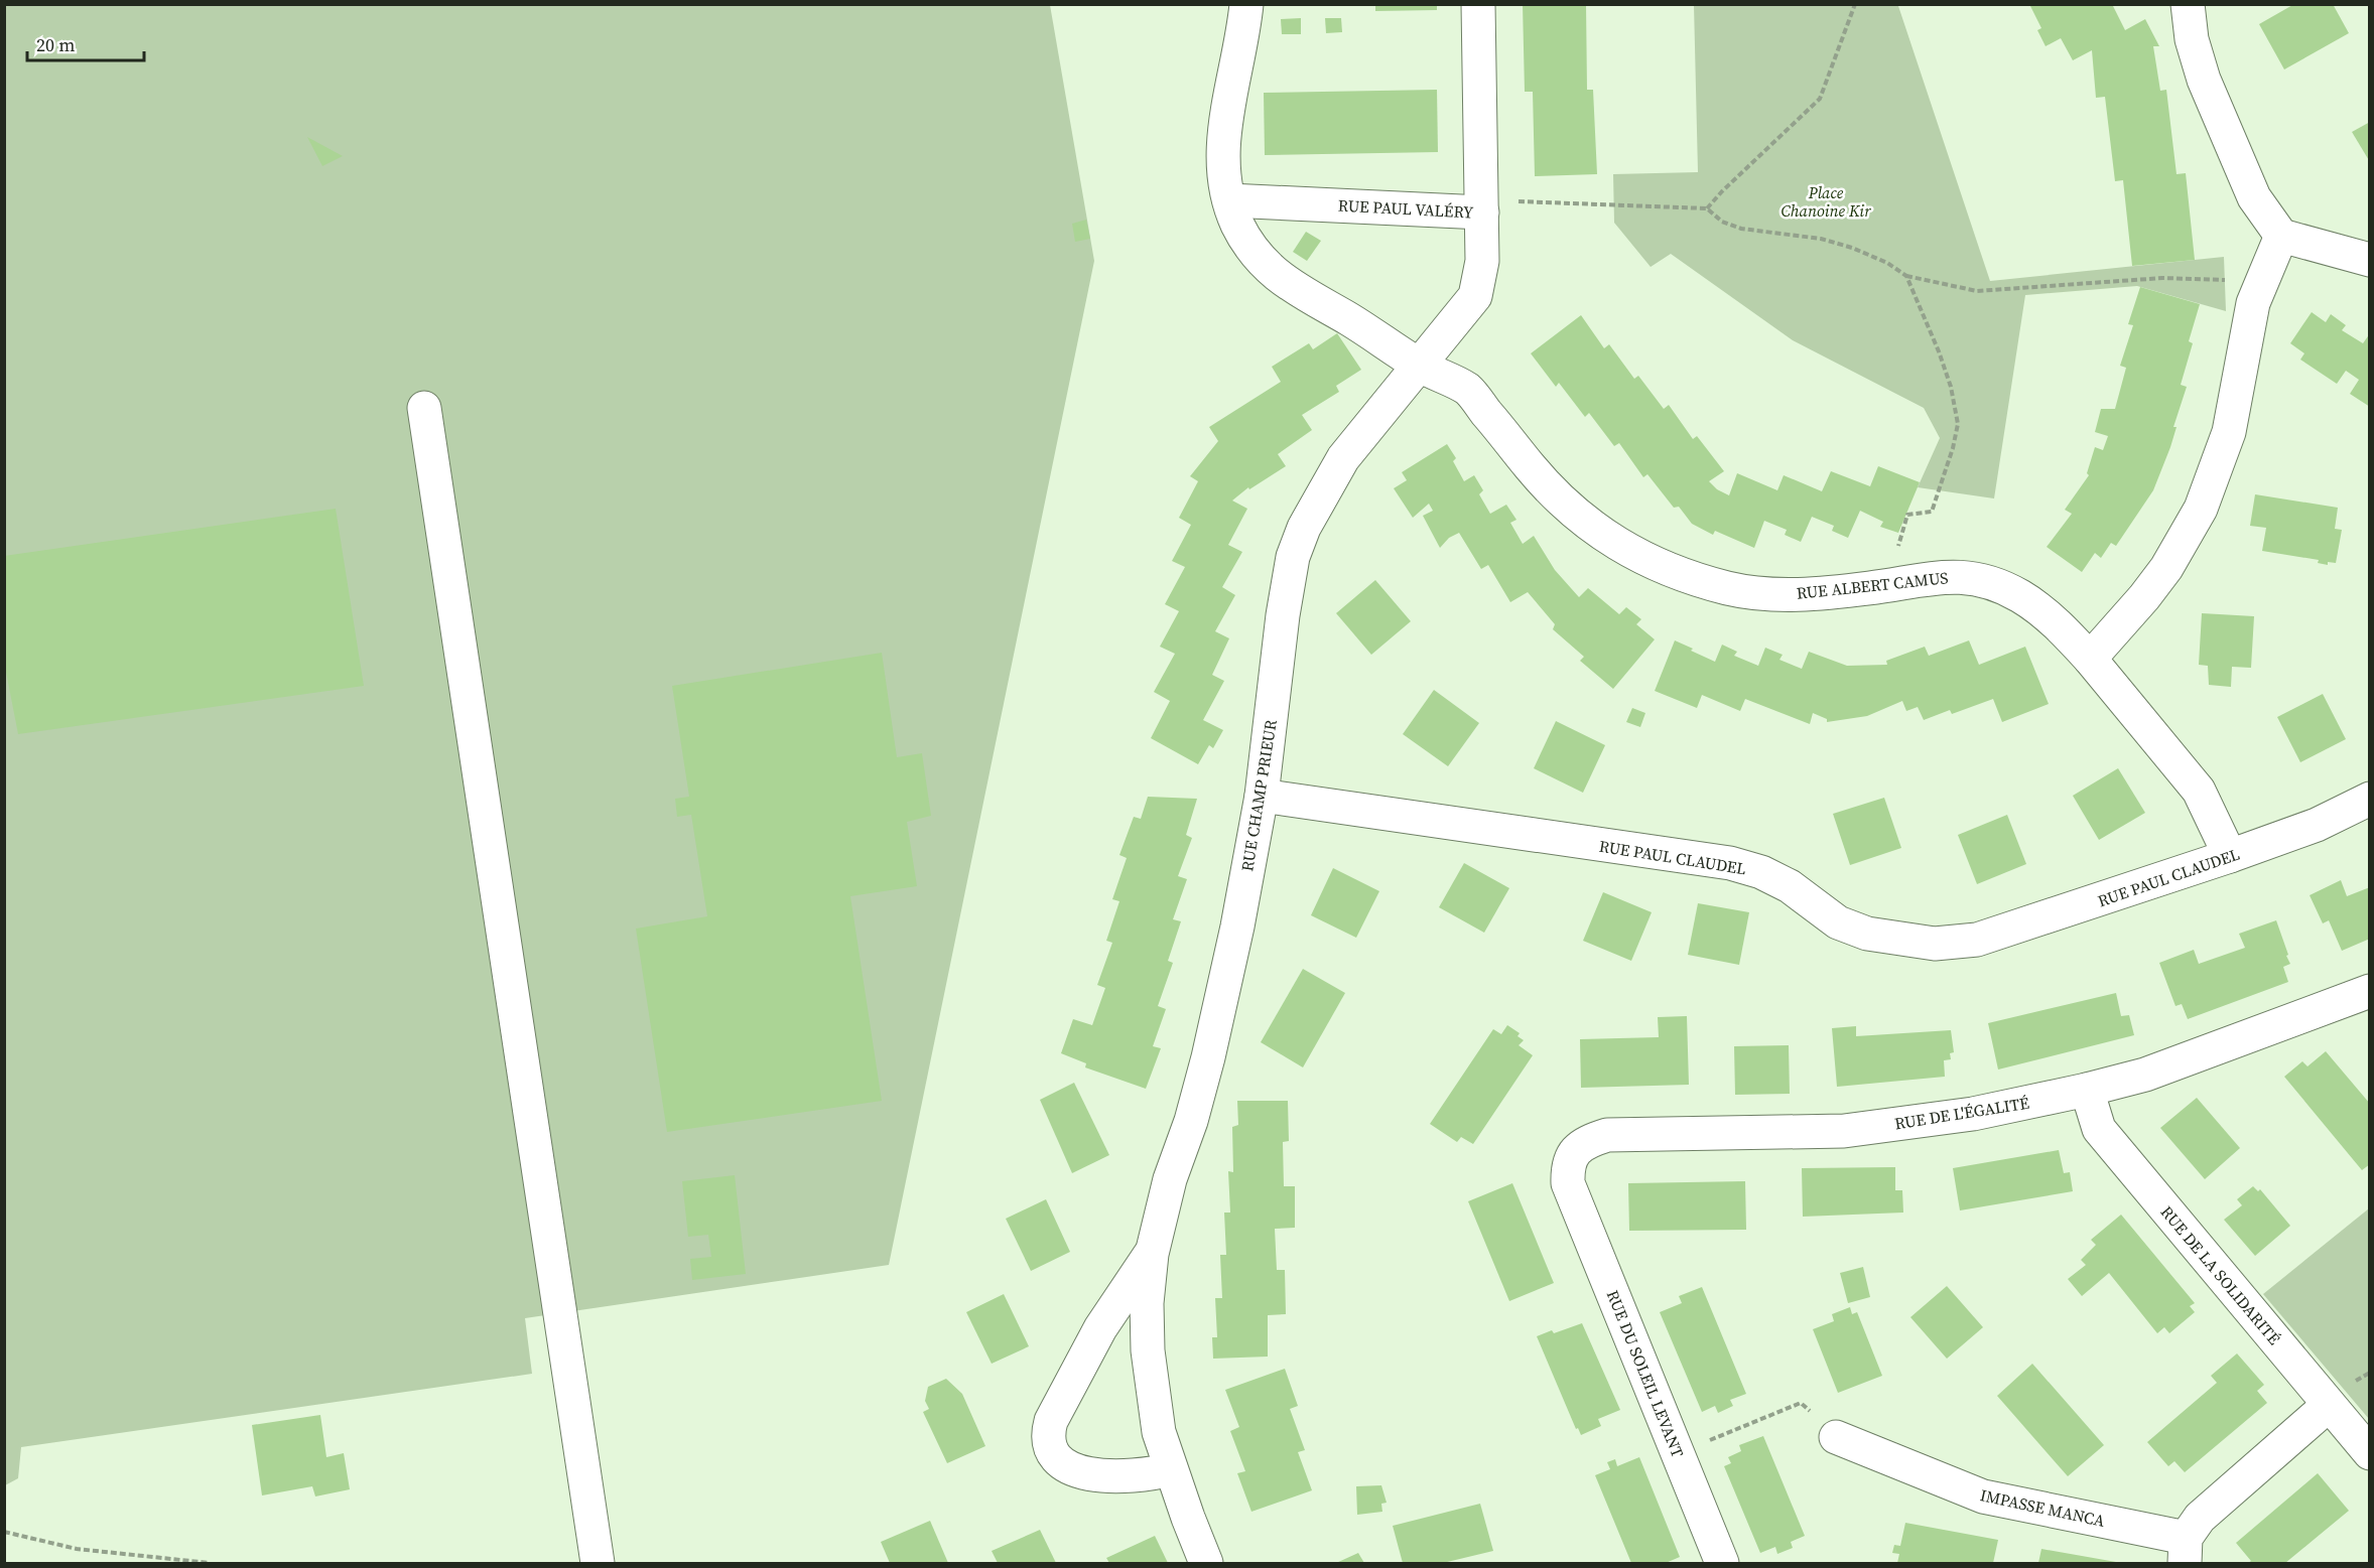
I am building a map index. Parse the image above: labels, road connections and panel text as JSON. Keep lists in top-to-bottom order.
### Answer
{
  "streets": {
    "street": [
      "RUE PAUL VALÉRY",
      "RUE ALBERT CAMUS",
      "RUE CHAMP PRIEUR",
      "RUE PAUL CLAUDEL",
      "RUE DE L'ÉGALITÉ",
      "RUE DE LA SOLIDARITÉ",
      "RUE DU SOLEIL LEVANT",
      "IMPASSE MANCA"
    ]
  },
  "crossings": [
    ["RUE PAUL VALÉRY", "RUE ALBERT CAMUS"],
    ["RUE PAUL VALÉRY", "RUE CHAMP PRIEUR"],
    ["RUE ALBERT CAMUS", "RUE CHAMP PRIEUR"],
    ["RUE ALBERT CAMUS", "RUE PAUL CLAUDEL"],
    ["RUE CHAMP PRIEUR", "RUE PAUL CLAUDEL"],
    ["RUE DE L'ÉGALITÉ", "RUE DE LA SOLIDARITÉ"],
    ["RUE DE L'ÉGALITÉ", "RUE DU SOLEIL LEVANT"]
  ],
  "parks": ["Place Chanoine Kir"],
  "scale_bar": "20 m"
}
